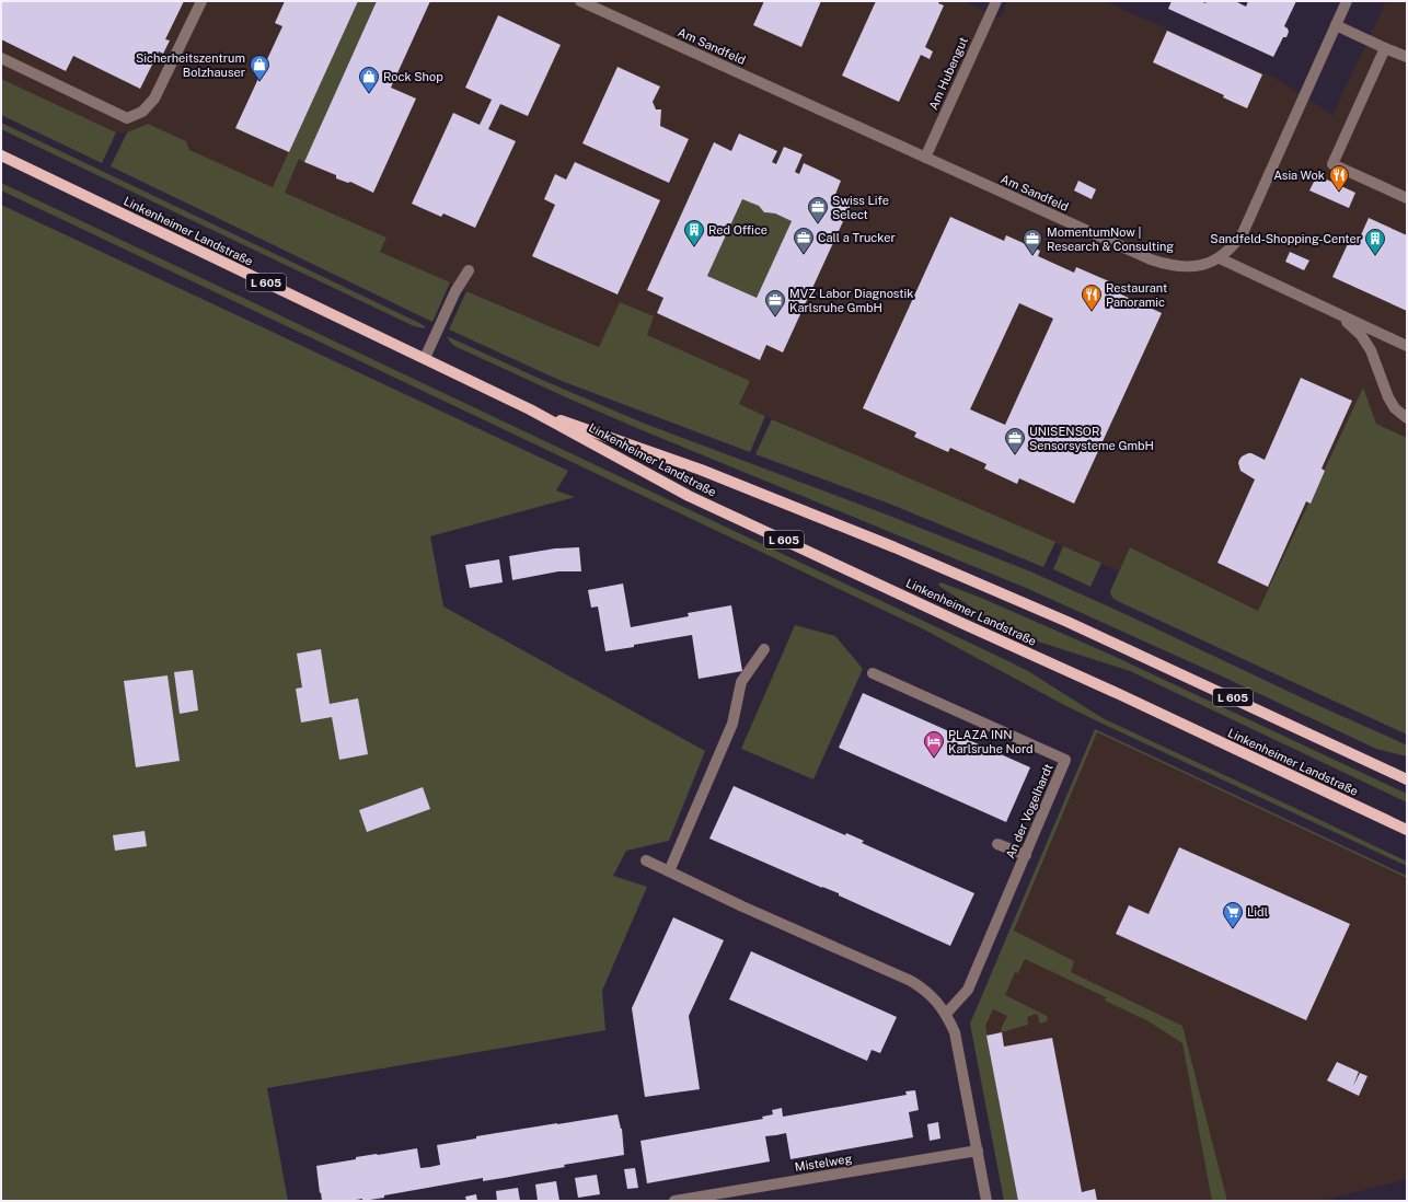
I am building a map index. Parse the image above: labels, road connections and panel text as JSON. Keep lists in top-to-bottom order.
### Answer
{
  "streets": {
    "main road": ["Linkenheimer Landstraße", "L 605"],
    "street": [
      "Am Sandfeld",
      "Am Hubengut",
      "An der Vogelhardt",
      "Mistelweg"
    ]
  },
  "crossings": [
    ["Am Sandfeld", "Am Hubengut"]
  ],
  "places": {
    "shop": ["Sicherheitszentrum Bolzhauser", "Rock Shop"],
    "restaurant": ["Asia Wok", "Restaurant Panoramic"],
    "office": [
      "Swiss Life Select",
      "Call a Trucker",
      "MomentumNow | Research & Consulting",
      "MVZ Labor Diagnostik Karlsruhe GmbH",
      "UNISENSOR Sensorsysteme GmbH"
    ],
    "building": ["Red Office", "Sandfeld-Shopping-Center"],
    "hotel": ["PLAZA INN Karlsruhe Nord"],
    "supermarket": ["Lidl"]
  }
}
